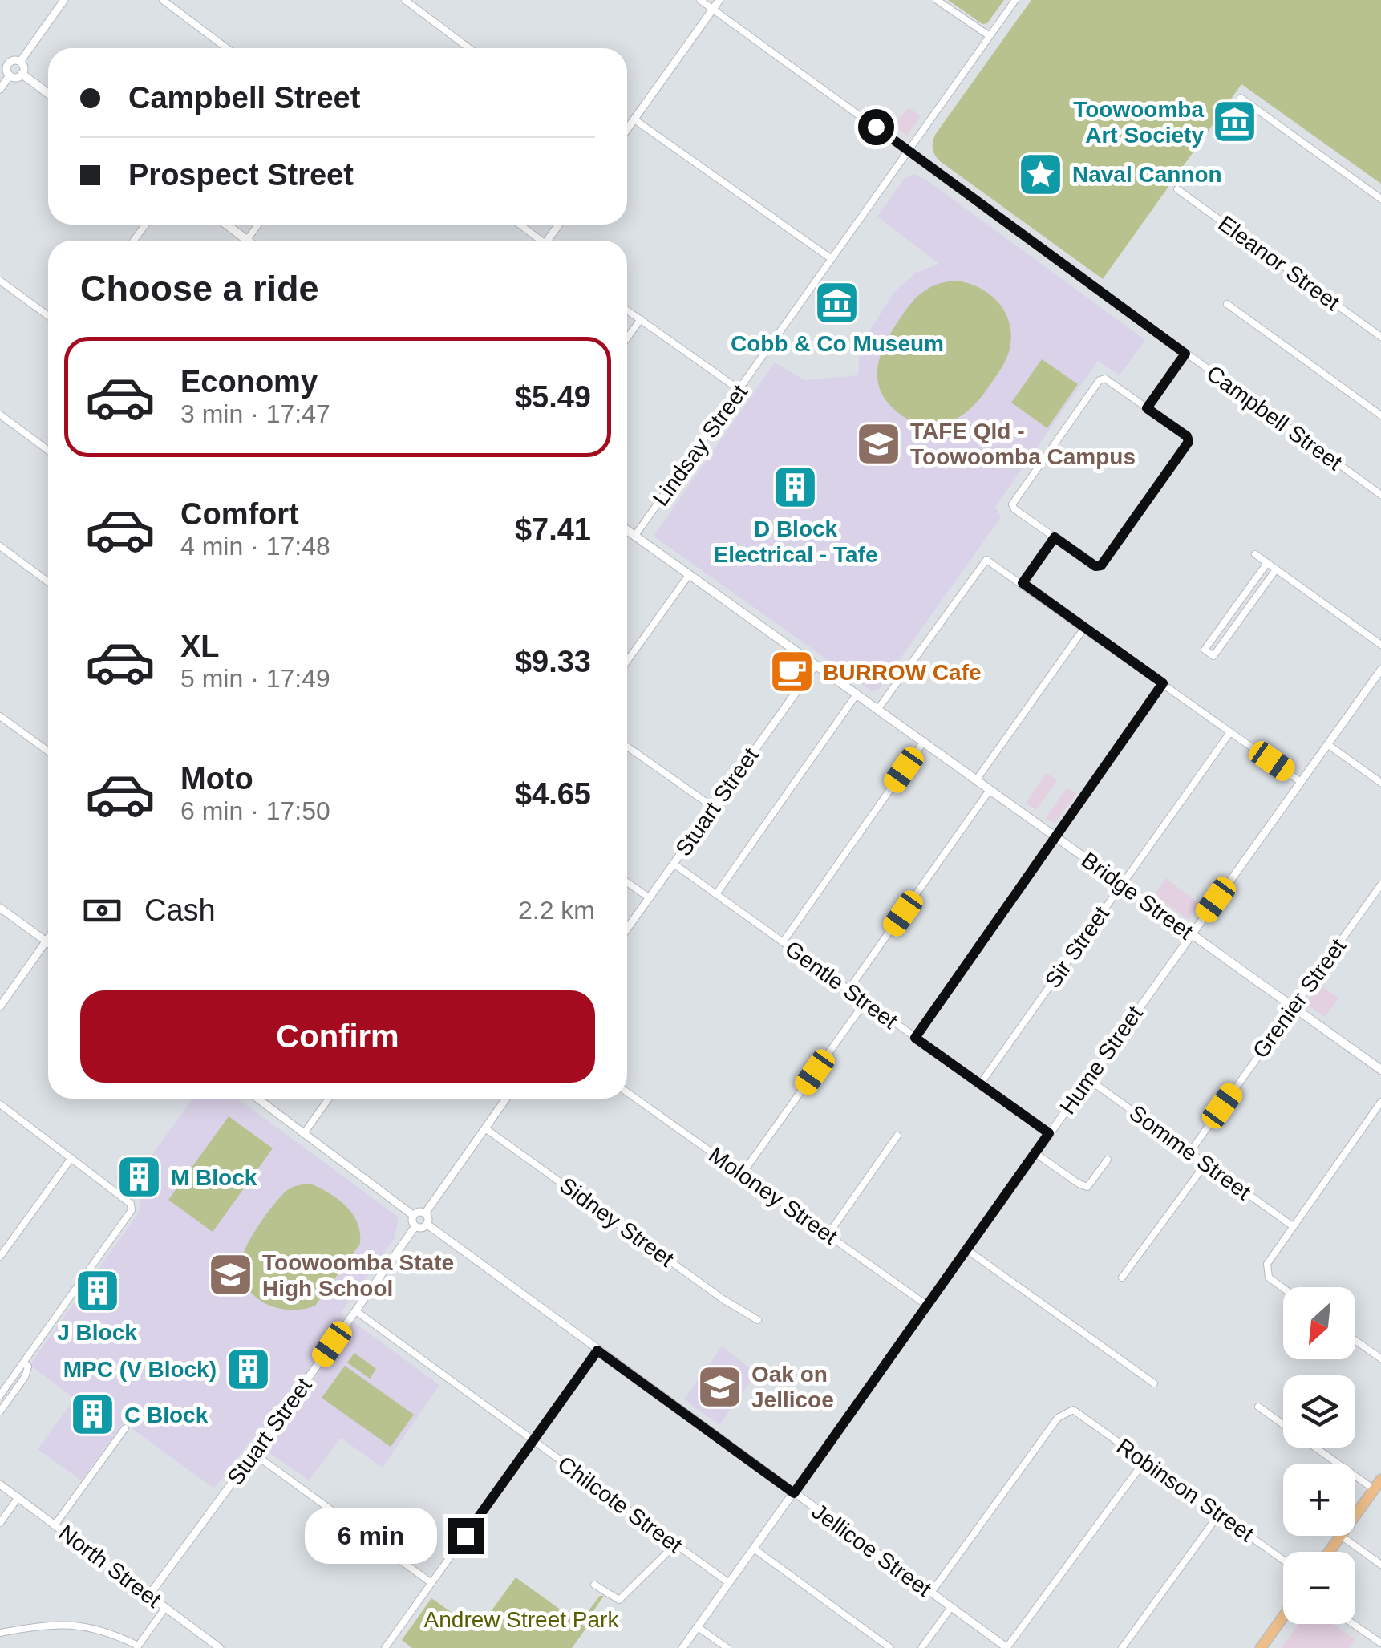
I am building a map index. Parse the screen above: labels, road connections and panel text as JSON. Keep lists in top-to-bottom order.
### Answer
{
  "streets": {
    "main road": ["Bridge Street"],
    "street": [
      "Eleanor Street",
      "Campbell Street",
      "Lindsay Street",
      "Stuart Street",
      "Sir Street",
      "Gentle Street",
      "Grenier Street",
      "Hume Street",
      "Somme Street",
      "Moloney Street",
      "Sidney Street",
      "Robinson Street",
      "Chilcote Street",
      "Jellicoe Street",
      "North Street"
    ]
  },
  "crossings": [
    ["Campbell Street", "Lindsay Street"],
    ["Lindsay Street", "Bridge Street"],
    ["Stuart Street", "Bridge Street"],
    ["Stuart Street", "Gentle Street"],
    ["Stuart Street", "Chilcote Street"],
    ["Stuart Street", "Jellicoe Street"],
    ["Stuart Street", "North Street"],
    ["Bridge Street", "Sir Street"],
    ["Bridge Street", "Grenier Street"],
    ["Bridge Street", "Hume Street"],
    ["Sir Street", "Gentle Street"],
    ["Gentle Street", "Hume Street"],
    ["Grenier Street", "Somme Street"],
    ["Hume Street", "Somme Street"],
    ["Hume Street", "Moloney Street"],
    ["Hume Street", "Chilcote Street"],
    ["Hume Street", "Jellicoe Street"],
    ["Robinson Street", "Jellicoe Street"]
  ],
  "parks": ["Andrew Street Park"],
  "places": {
    "museum": ["Toowoomba Art Society", "Cobb & Co Museum"],
    "place": ["Naval Cannon"],
    "school or university": ["TAFE Qld - Toowoomba Campus", "Toowoomba State High School", "Oak on Jellicoe"],
    "building": [
      "D Block Electrical - Tafe",
      "M Block",
      "J Block",
      "MPC (V Block)",
      "C Block"
    ],
    "cafe": ["BURROW Cafe"]
  },
  "north": "bottom left",
  "page": {
    "banner": ["Campbell Street", "Prospect Street"],
    "heading": "Choose a ride",
    "list": [
      {
        "name": "Economy",
        "note": "3 min · 17:47",
        "value": "$5.49"
      },
      {
        "name": "Comfort",
        "note": "4 min · 17:48",
        "value": "$7.41"
      },
      {
        "name": "XL",
        "note": "5 min · 17:49",
        "value": "$9.33"
      },
      {
        "name": "Moto",
        "note": "6 min · 17:50",
        "value": "$4.65"
      }
    ],
    "pay": ["Cash", "2.2 km"],
    "buttons": "Confirm",
    "map_buttons": ["+", "−"],
    "bubble": "6 min"
  }
}
